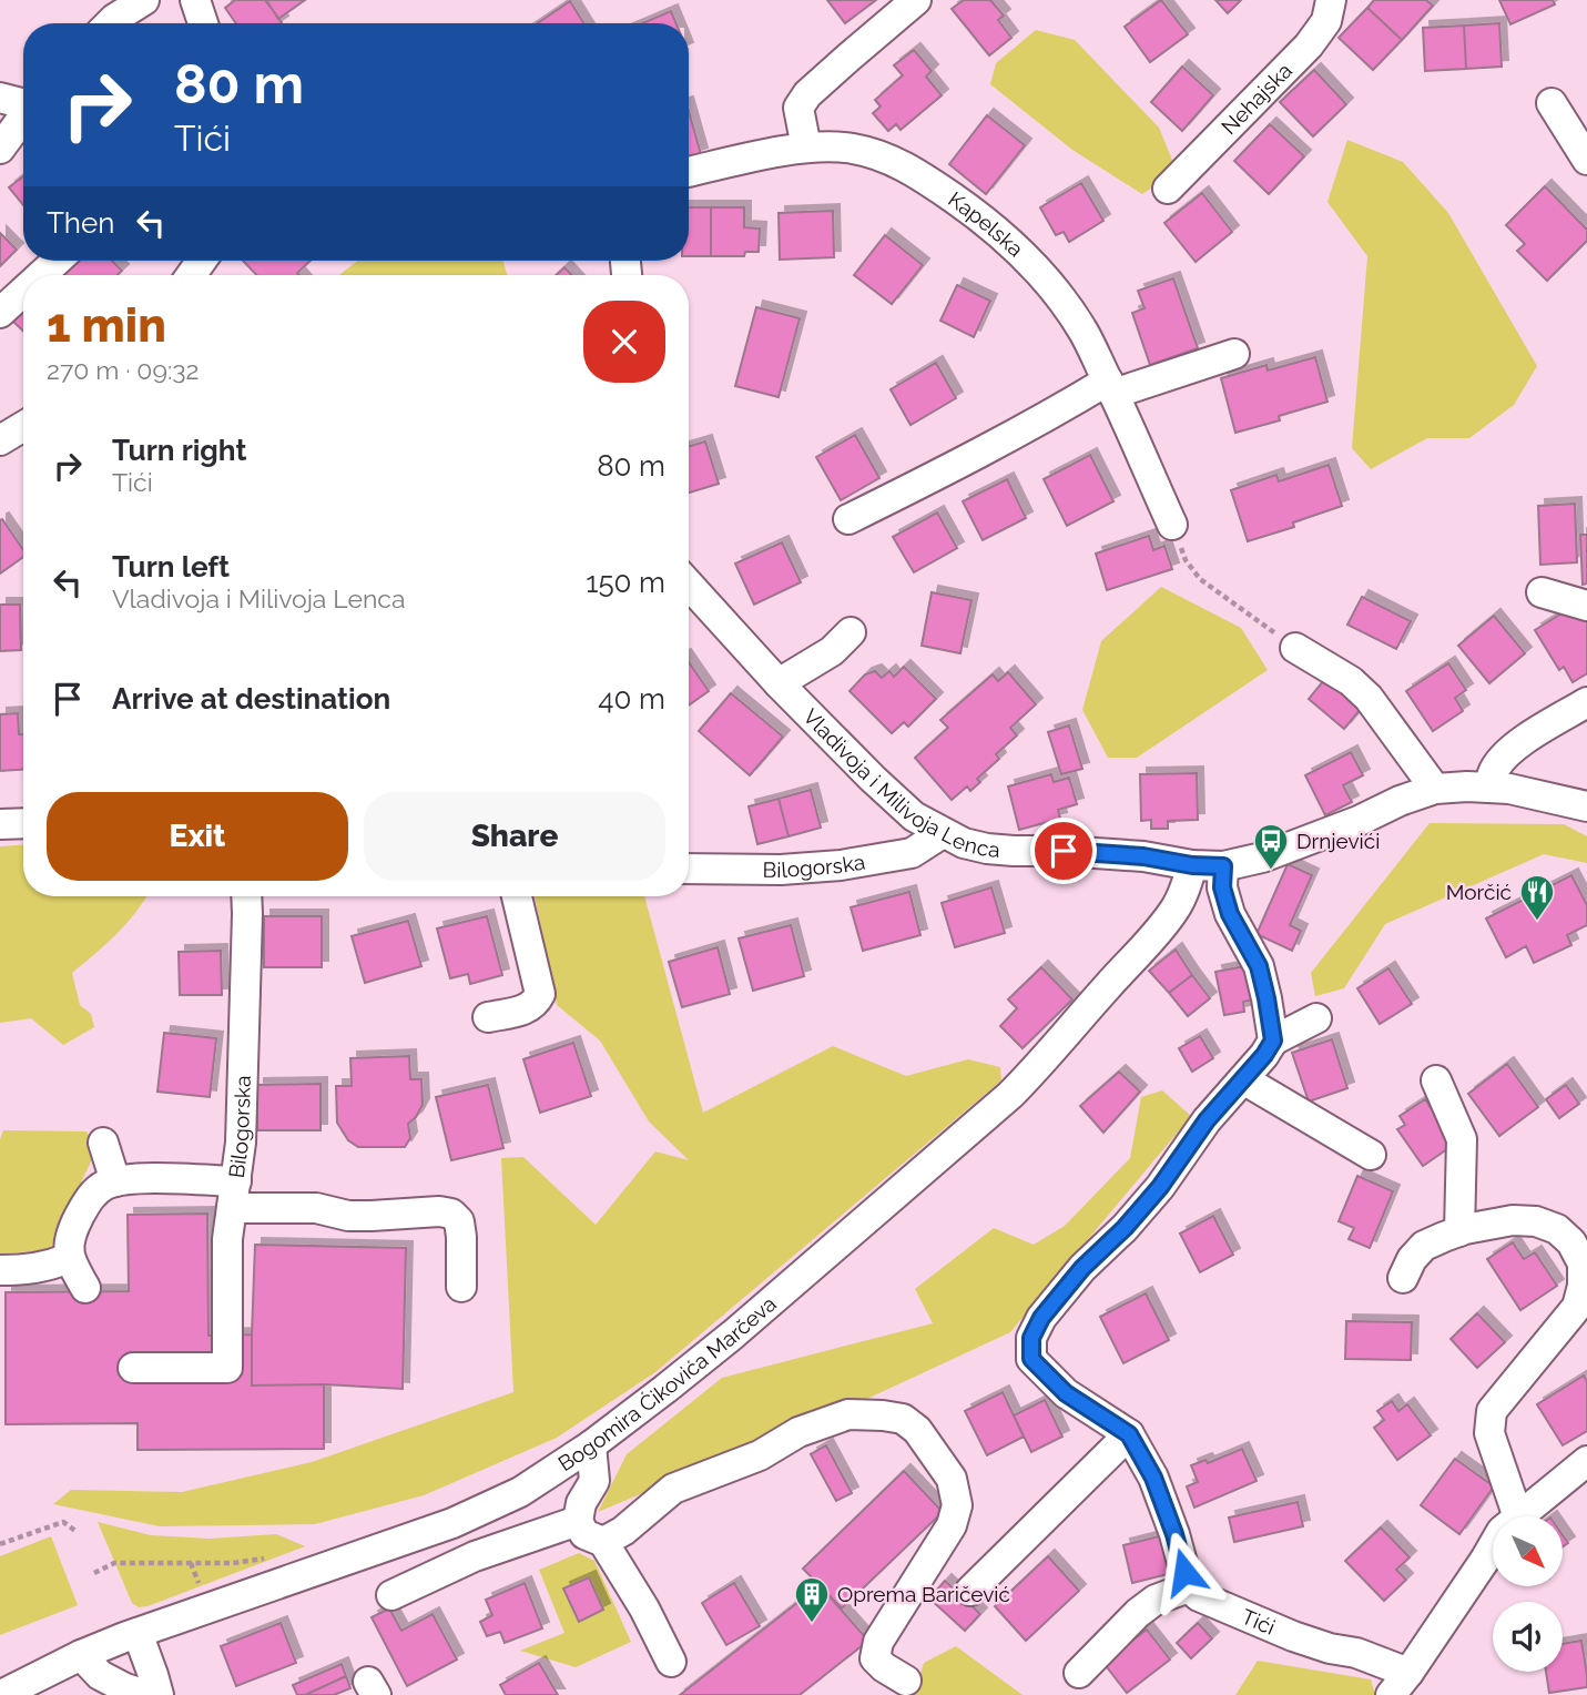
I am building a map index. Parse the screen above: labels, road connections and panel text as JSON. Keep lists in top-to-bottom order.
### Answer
{
  "streets": {
    "street": [
      "Nehajska",
      "Kapelska",
      "Vladivoja i Milivoja Lenca",
      "Bilogorska",
      "Bogomira Ćikovića Marčeva",
      "Tići"
    ]
  },
  "crossings": [
    ["Vladivoja i Milivoja Lenca", "Bilogorska"],
    ["Vladivoja i Milivoja Lenca", "Bogomira Ćikovića Marčeva"]
  ],
  "places": {
    "bus stop": ["Drnjevići"],
    "restaurant": ["Morčić"],
    "building": ["Oprema Baričević"]
  },
  "north": "bottom right",
  "page": {
    "turn": ["80 m", "Tići"],
    "then": "Then",
    "heading": ["1 min", "270 m · 09:32"],
    "list": [
      {
        "name": "Turn right",
        "note": "Tići",
        "value": "80 m"
      },
      {
        "name": "Turn left",
        "note": "Vladivoja i Milivoja Lenca",
        "value": "150 m"
      },
      {
        "name": "Arrive at destination",
        "value": "40 m"
      }
    ],
    "buttons": ["Exit", "Share"]
  }
}
